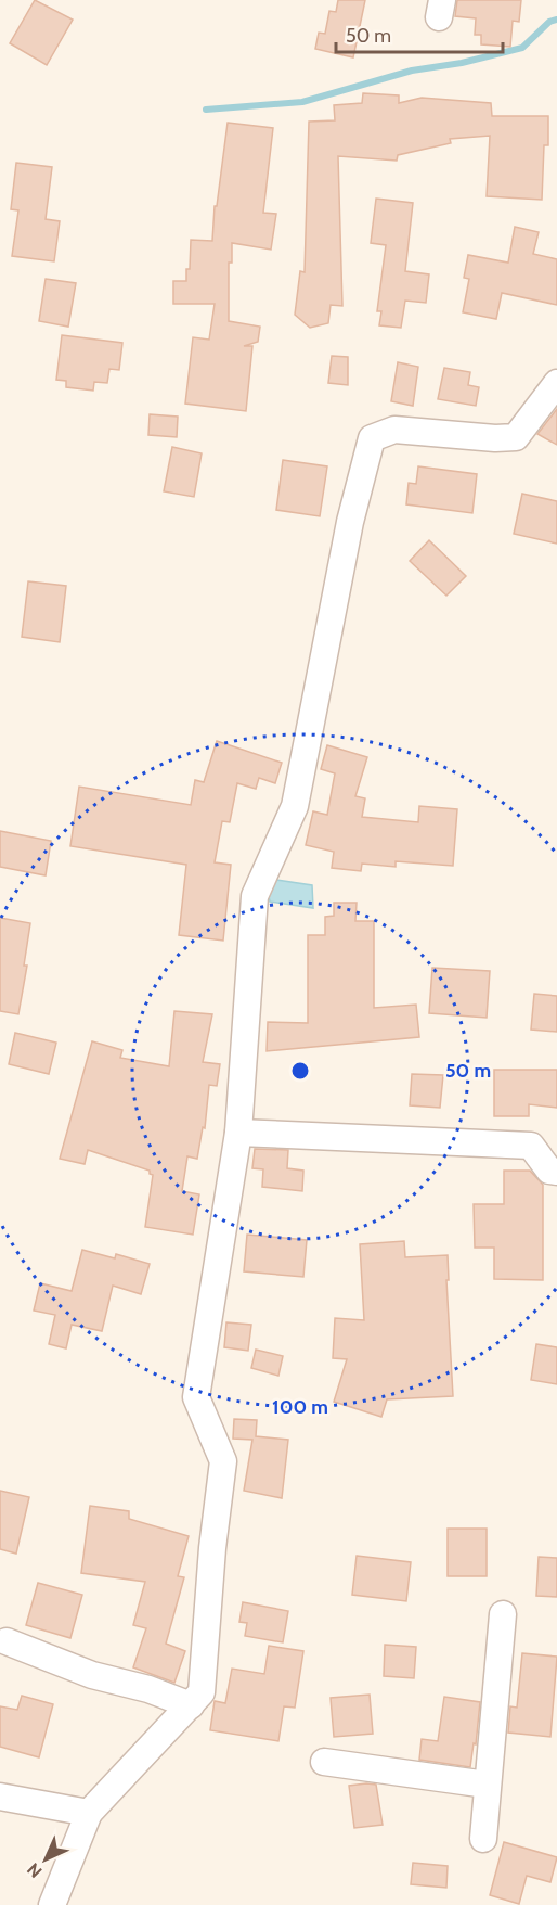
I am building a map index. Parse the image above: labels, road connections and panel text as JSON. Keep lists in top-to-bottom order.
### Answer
{
  "scale_bar": "50 m",
  "north": "bottom left",
  "rings": ["50 m", "100 m"]
}
